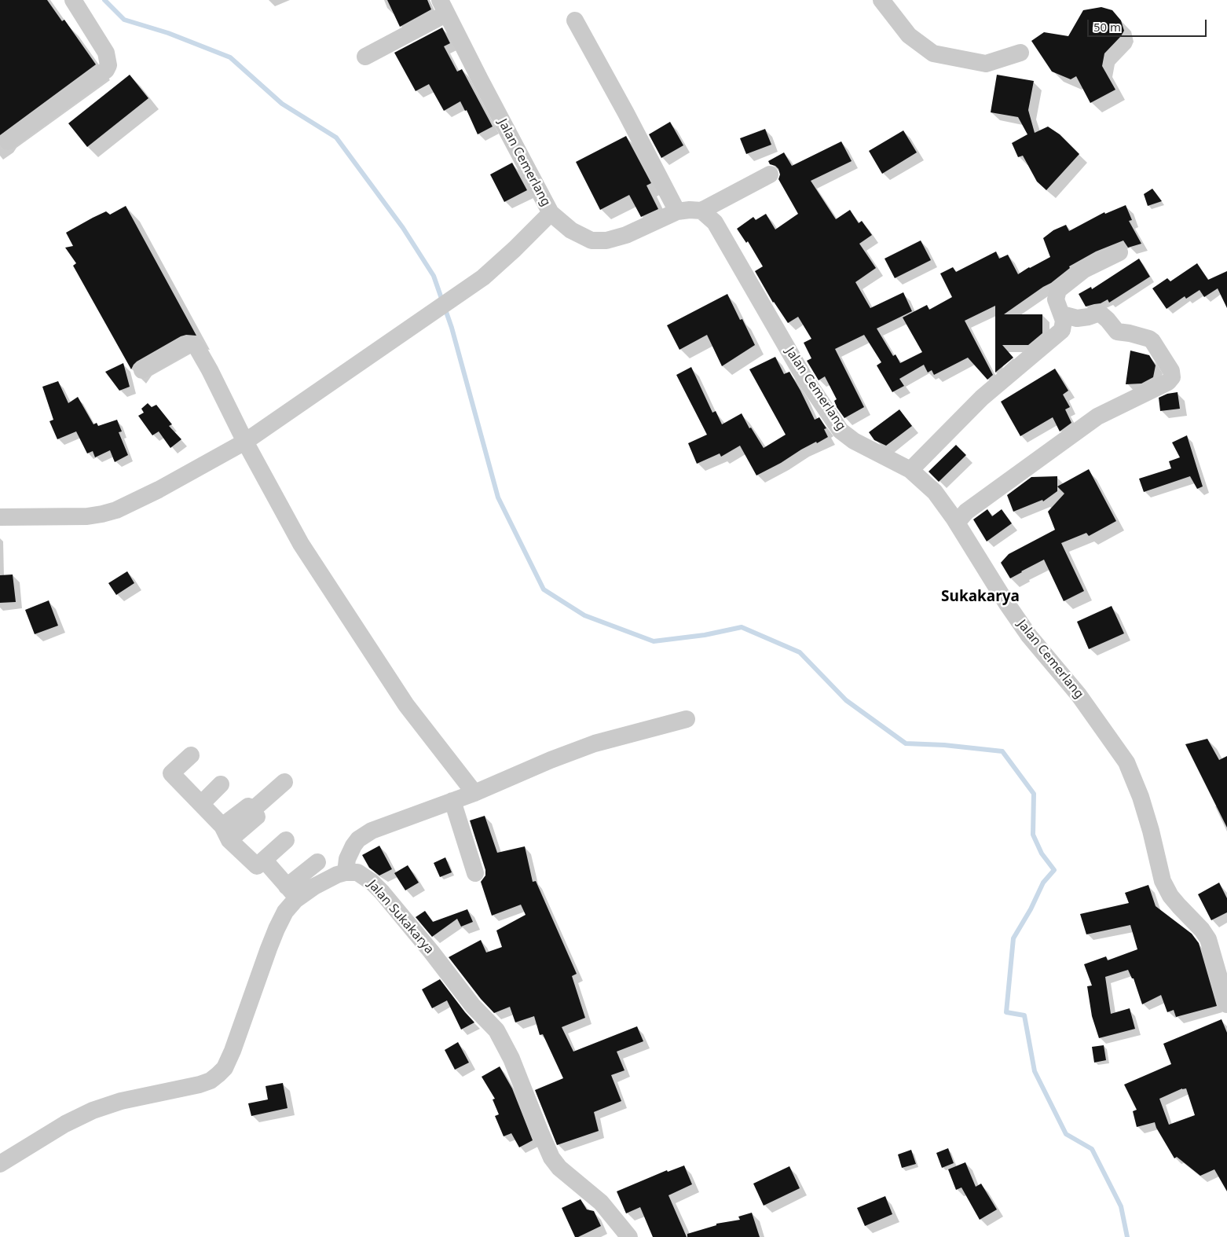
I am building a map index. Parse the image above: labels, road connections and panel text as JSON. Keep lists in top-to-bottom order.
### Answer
{
  "streets": {
    "street": ["Jalan Cemerlang", "Jalan Sukakarya"]
  },
  "districts": ["Sukakarya"],
  "scale_bar": "50 m"
}
